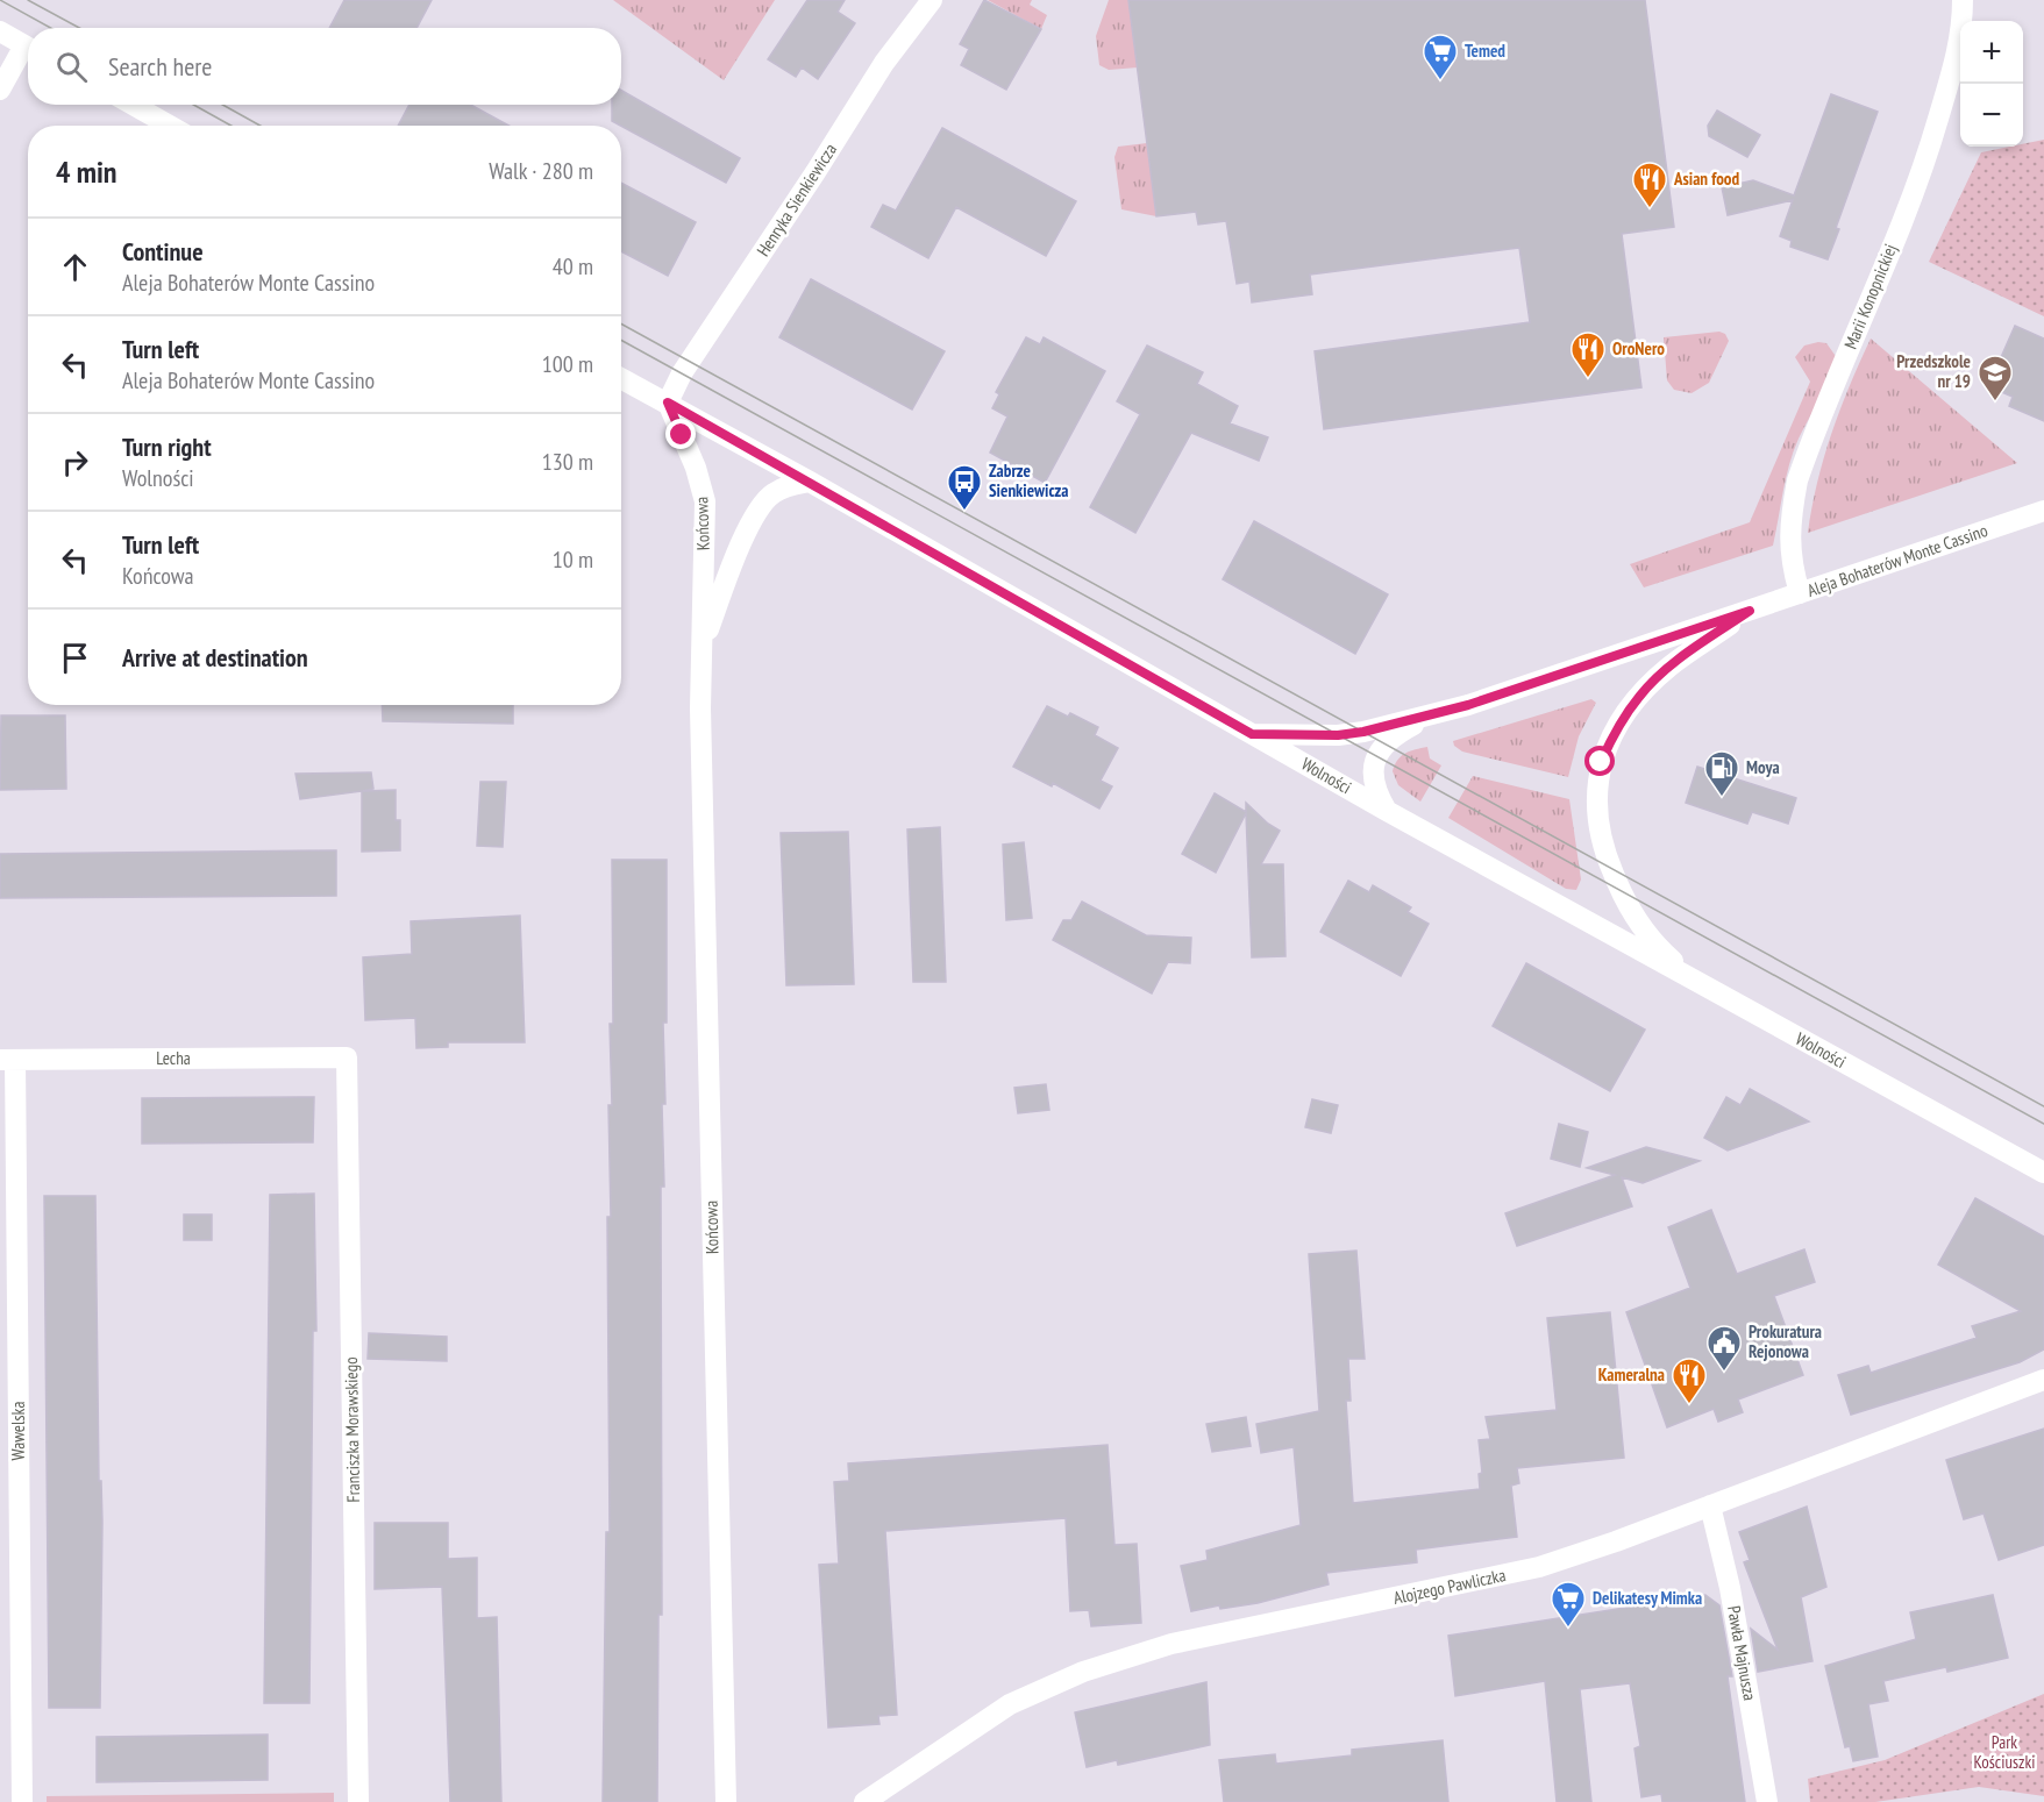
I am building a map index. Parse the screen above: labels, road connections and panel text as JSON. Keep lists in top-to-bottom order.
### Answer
{
  "streets": {
    "street": [
      "Henryka Sienkiewicza",
      "Marii Konopnickiej",
      "Końcowa",
      "Aleja Bohaterów Monte Cassino",
      "Wolności",
      "Lecha",
      "Franciszka Morawskiego",
      "Wawelska",
      "Alojzego Pawliczka",
      "Pawła Majnusza"
    ]
  },
  "crossings": [
    ["Henryka Sienkiewicza", "Końcowa"],
    ["Henryka Sienkiewicza", "Wolności"],
    ["Marii Konopnickiej", "Aleja Bohaterów Monte Cassino"],
    ["Końcowa", "Wolności"],
    ["Aleja Bohaterów Monte Cassino", "Wolności"],
    ["Lecha", "Franciszka Morawskiego"],
    ["Lecha", "Wawelska"],
    ["Alojzego Pawliczka", "Pawła Majnusza"]
  ],
  "parks": ["Park Kościuszki"],
  "places": {
    "supermarket": ["Temed", "Delikatesy Mimka"],
    "restaurant": ["Asian food", "OroNero", "Kameralna"],
    "school or university": ["Przedszkole nr 19"],
    "bus stop": ["Zabrze Sienkiewicza"],
    "fuel station": ["Moya"],
    "public building": ["Prokuratura Rejonowa"]
  },
  "page": {
    "map_buttons": ["+", "−"],
    "search": "Search here",
    "heading": ["4 min", "Walk · 280 m"],
    "list": [
      ["Continue", "Aleja Bohaterów Monte Cassino", "40 m"],
      ["Turn left", "Aleja Bohaterów Monte Cassino", "100 m"],
      ["Turn right", "Wolności", "130 m"],
      ["Turn left", "Końcowa", "10 m"],
      "Arrive at destination"
    ]
  }
}
